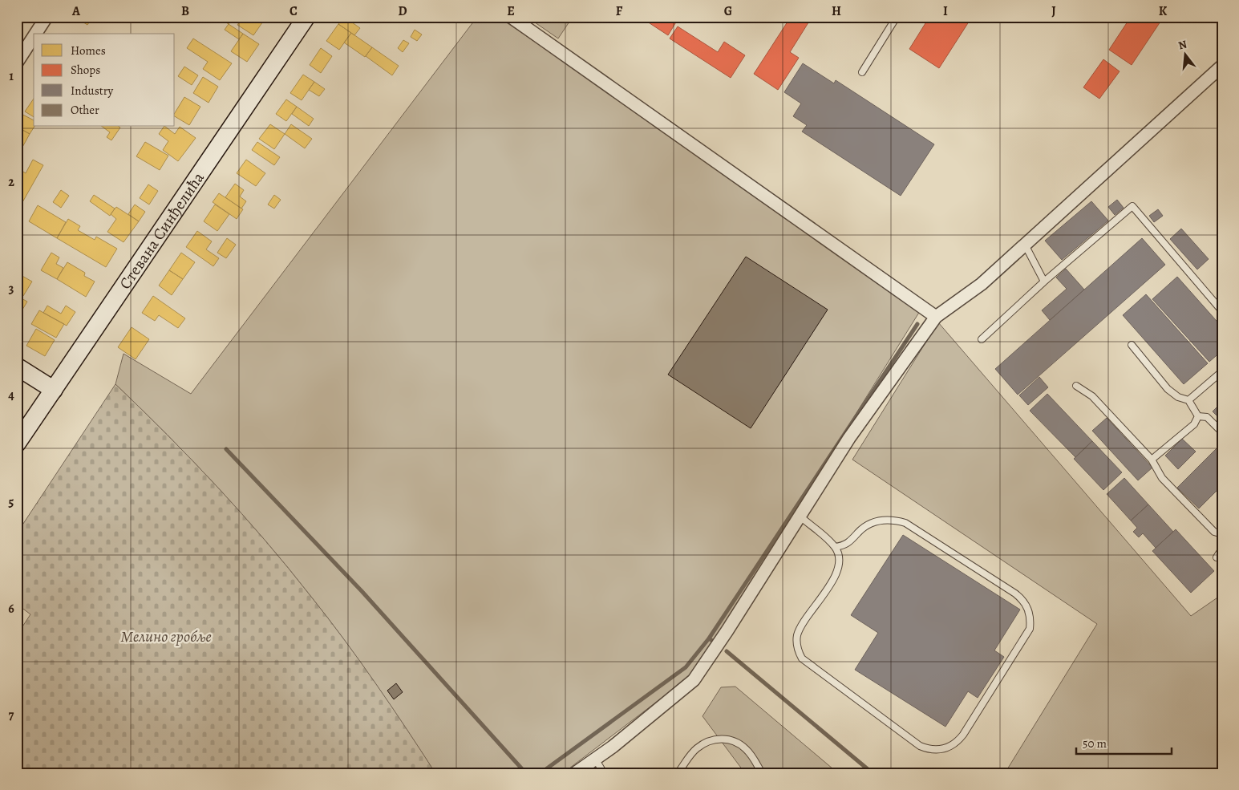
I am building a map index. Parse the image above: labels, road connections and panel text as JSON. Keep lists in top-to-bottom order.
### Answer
{
  "streets": {
    "street": ["Стевана Синђелића"]
  },
  "parks": ["Мелино гробље"],
  "legend": [
    "Homes",
    "Shops",
    "Industry",
    "Other"
  ],
  "scale_bar": "50 m",
  "north": "top",
  "grid": {
    "columns": [
      "A",
      "B",
      "C",
      "D",
      "E",
      "F",
      "G",
      "H",
      "I",
      "J",
      "K"
    ],
    "rows": [
      "1",
      "2",
      "3",
      "4",
      "5",
      "6",
      "7"
    ]
  }
}
